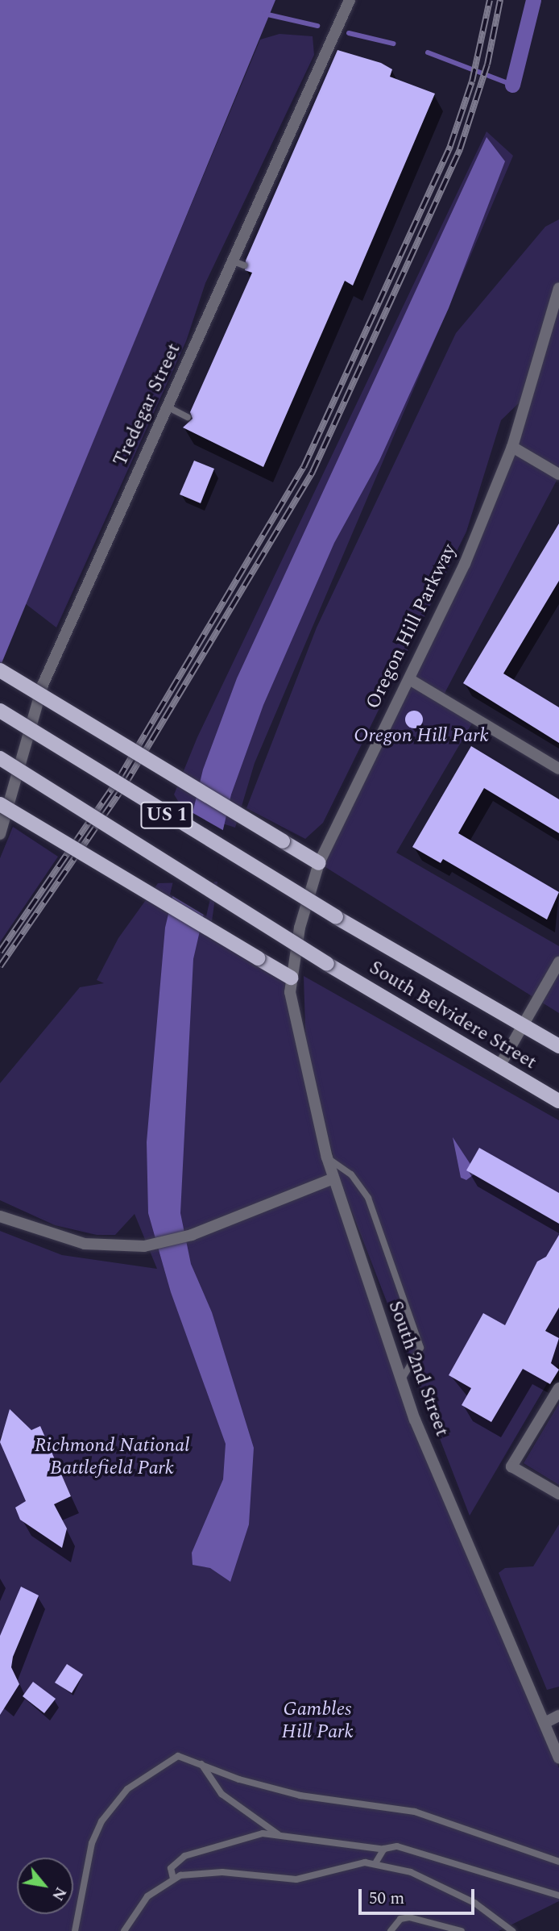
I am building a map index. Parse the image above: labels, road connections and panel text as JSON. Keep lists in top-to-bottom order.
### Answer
{
  "streets": {
    "main road": ["US 1", "South Belvidere Street"],
    "street": ["Tredegar Street", "Oregon Hill Parkway", "South 2nd Street"]
  },
  "crossings": [
    ["Oregon Hill Parkway", "South 2nd Street"]
  ],
  "parks": ["Oregon Hill Park", "Richmond National Battlefield Park", "Gambles Hill Park"],
  "scale_bar": "50 m",
  "north": "bottom right"
}
